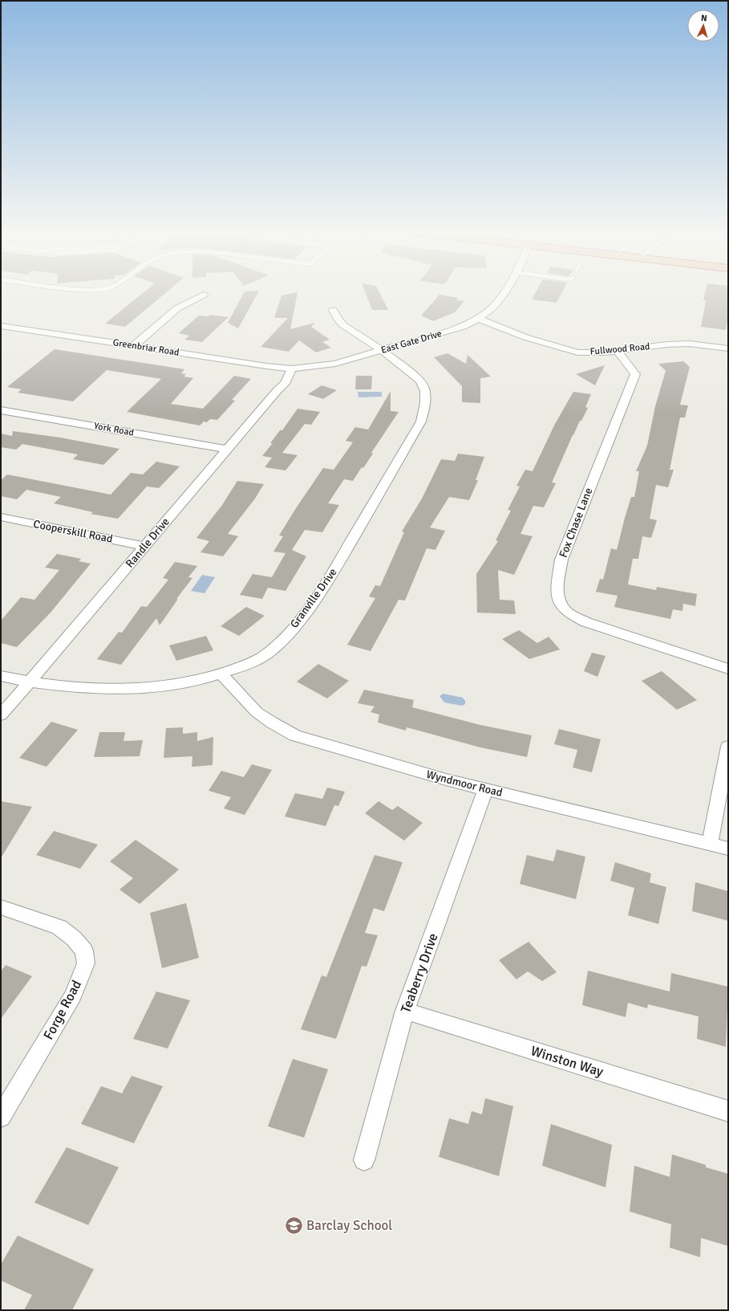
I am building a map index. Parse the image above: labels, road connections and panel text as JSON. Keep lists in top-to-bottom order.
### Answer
{
  "streets": {
    "street": [
      "East Gate Drive",
      "Greenbriar Road",
      "Fullwood Road",
      "York Road",
      "Fox Chase Lane",
      "Cooperskill Road",
      "Randle Drive",
      "Granville Drive",
      "Wyndmoor Road",
      "Teaberry Drive",
      "Forge Road",
      "Winston Way"
    ]
  },
  "crossings": [
    ["East Gate Drive", "Greenbriar Road"],
    ["East Gate Drive", "Fullwood Road"],
    ["East Gate Drive", "Randle Drive"],
    ["East Gate Drive", "Granville Drive"],
    ["Greenbriar Road", "Randle Drive"],
    ["Fullwood Road", "Fox Chase Lane"],
    ["York Road", "Randle Drive"],
    ["Cooperskill Road", "Randle Drive"],
    ["Randle Drive", "Granville Drive"],
    ["Granville Drive", "Wyndmoor Road"],
    ["Wyndmoor Road", "Teaberry Drive"],
    ["Teaberry Drive", "Winston Way"]
  ],
  "places": {
    "school or university": ["Barclay School"]
  },
  "north": "top"
}
